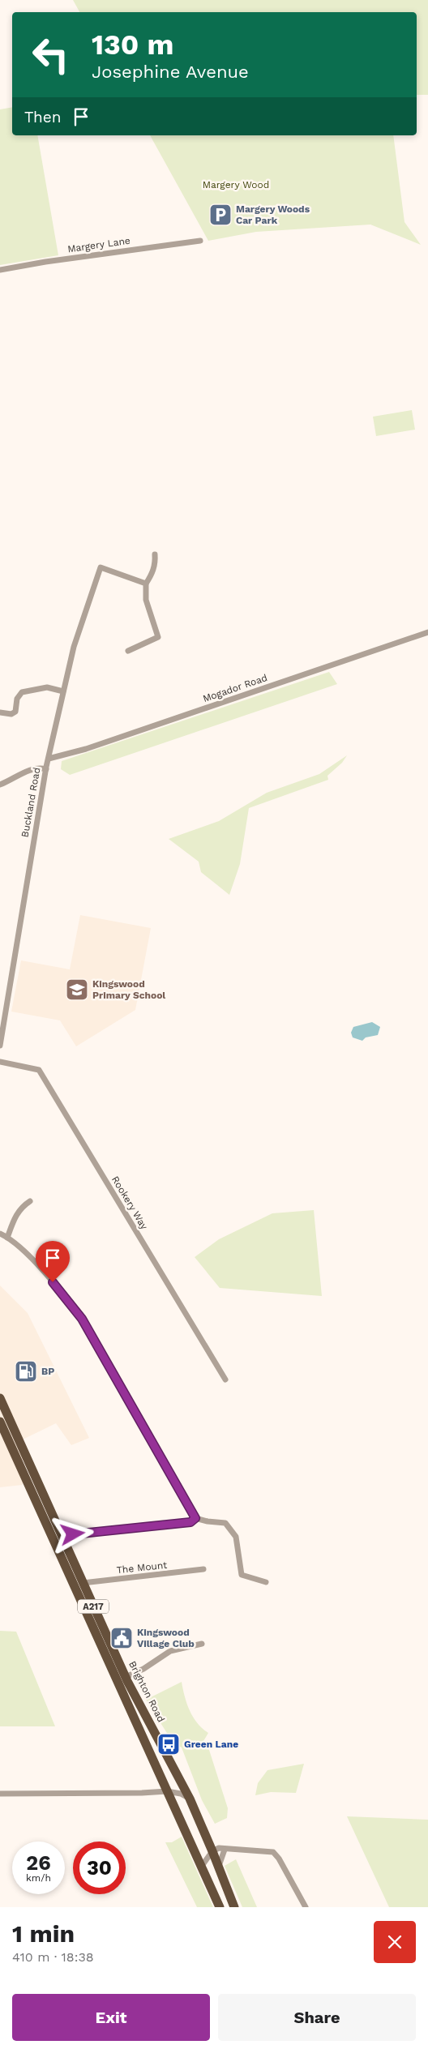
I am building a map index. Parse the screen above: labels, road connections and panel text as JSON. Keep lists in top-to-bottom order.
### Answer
{
  "streets": {
    "highway": ["A217", "Brighton Road"],
    "street": [
      "Margery Lane",
      "Mogador Road",
      "Buckland Road",
      "Rookery Way",
      "The Mount"
    ]
  },
  "crossings": [
    ["Mogador Road", "Buckland Road"],
    ["The Mount", "Brighton Road"]
  ],
  "parks": ["Margery Wood"],
  "places": {
    "parking": ["Margery Woods Car Park"],
    "school or university": ["Kingswood Primary School"],
    "fuel station": ["BP"],
    "public building": ["Kingswood Village Club"],
    "bus stop": ["Green Lane"]
  },
  "page": {
    "turn": ["130 m", "Josephine Avenue"],
    "then": "Then",
    "speed": "26 km/h",
    "limit": "30",
    "heading": ["1 min", "410 m · 18:38"],
    "buttons": ["Exit", "Share"]
  }
}
